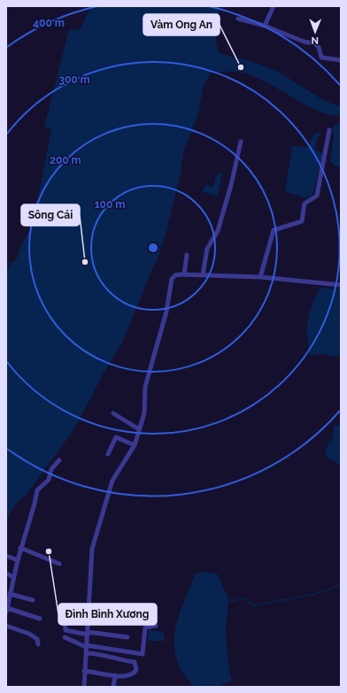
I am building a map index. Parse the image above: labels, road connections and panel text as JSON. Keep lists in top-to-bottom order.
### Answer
{
  "places": ["Vàm Ong An", "Sông Cái", "Đình Bình Xương"],
  "north": "bottom",
  "rings": [
    "400 m",
    "300 m",
    "200 m",
    "100 m"
  ]
}
